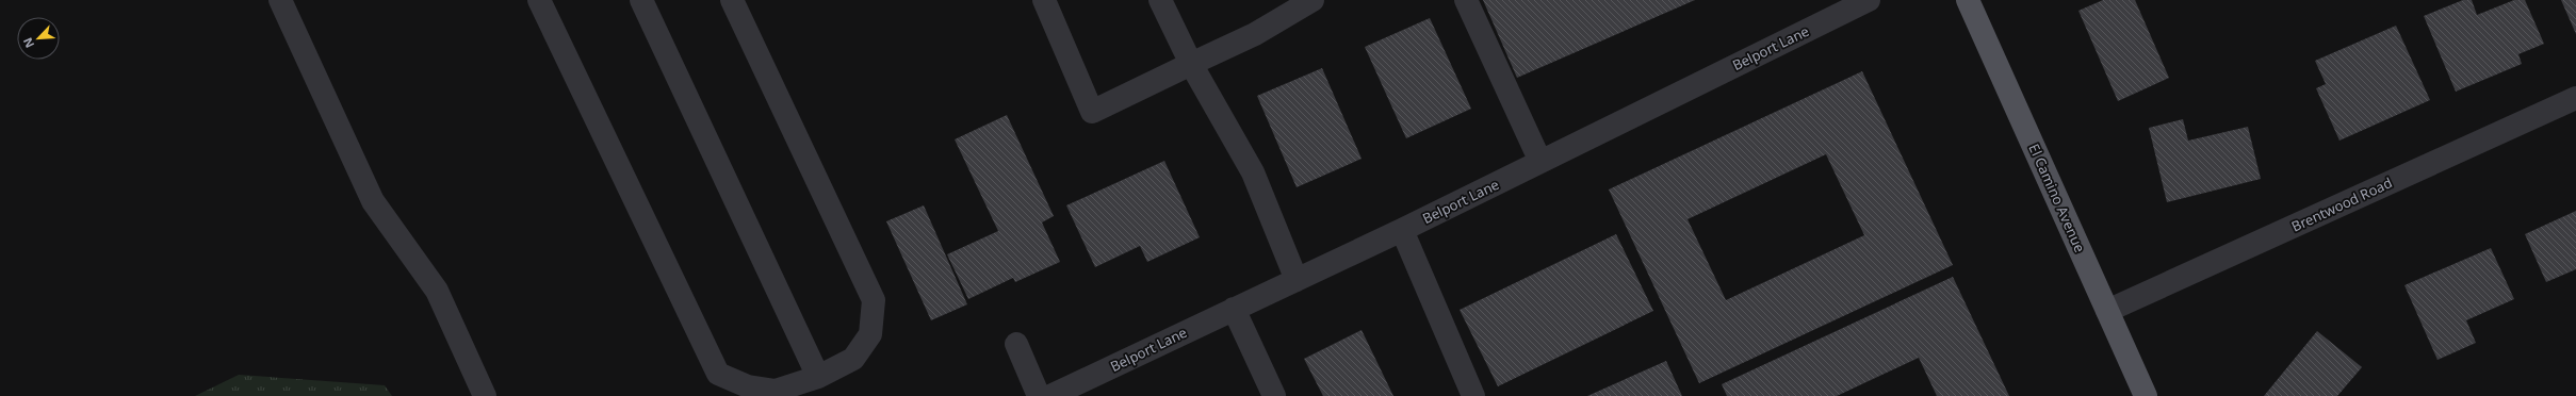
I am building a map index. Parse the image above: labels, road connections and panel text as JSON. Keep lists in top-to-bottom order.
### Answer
{
  "streets": {
    "main road": ["El Camino Avenue"],
    "street": ["Belport Lane", "Brentwood Road"]
  },
  "crossings": [
    ["El Camino Avenue", "Brentwood Road"]
  ],
  "north": "bottom left"
}
